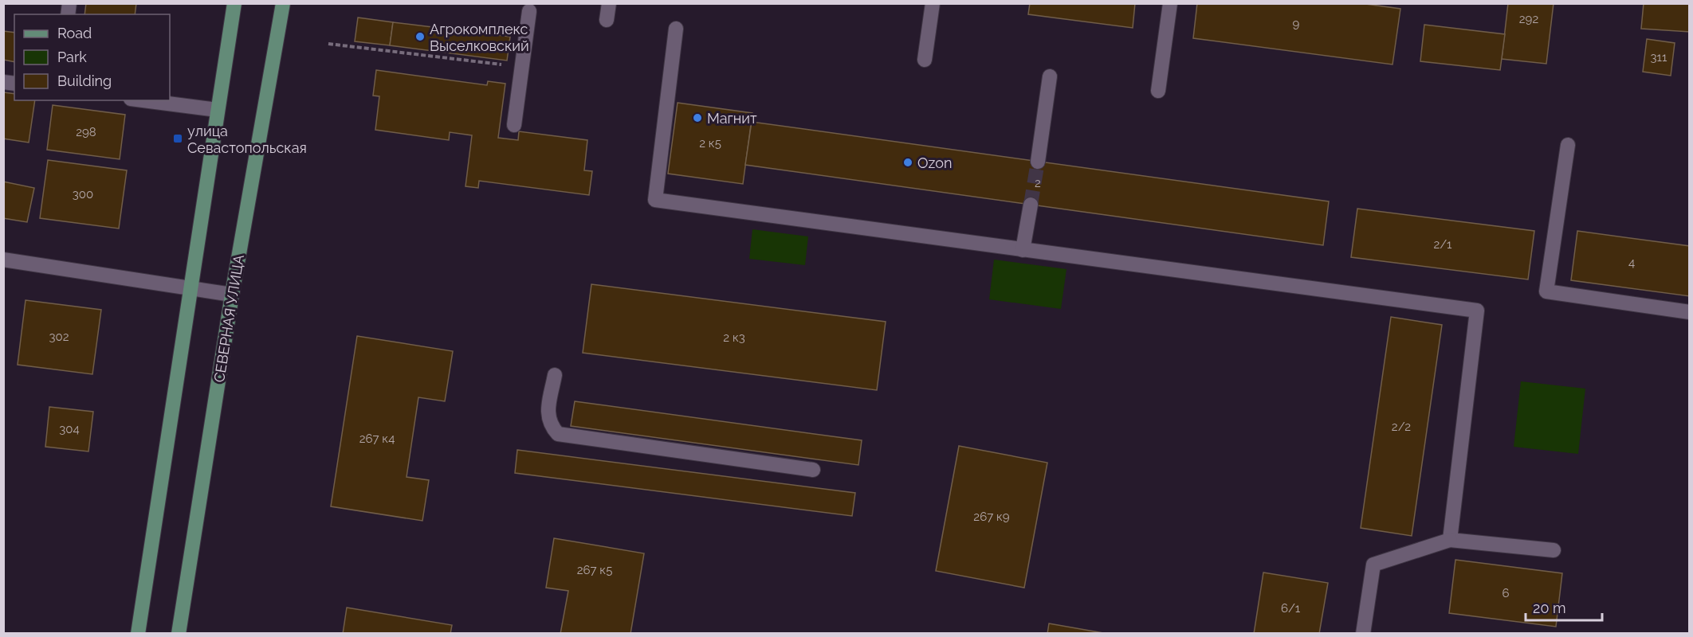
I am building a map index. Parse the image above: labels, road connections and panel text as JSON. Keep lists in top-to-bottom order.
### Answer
{
  "streets": {
    "main road": ["СЕВЕРНАЯ УЛИЦА"]
  },
  "places": {
    "other": ["Агрокомплекс Выселковский", "Магнит", "Ozon"],
    "transit": ["улица Севастопольская"]
  },
  "house_numbers": [
    "292",
    "9",
    "311",
    "298",
    "2 к5",
    "2",
    "300",
    "2/1",
    "4",
    "302",
    "2 к3",
    "2/2",
    "304",
    "267 к4",
    "267 к9",
    "267 к5",
    "6",
    "6/1"
  ],
  "legend": ["Road", "Park", "Building"],
  "scale_bar": "20 m"
}
